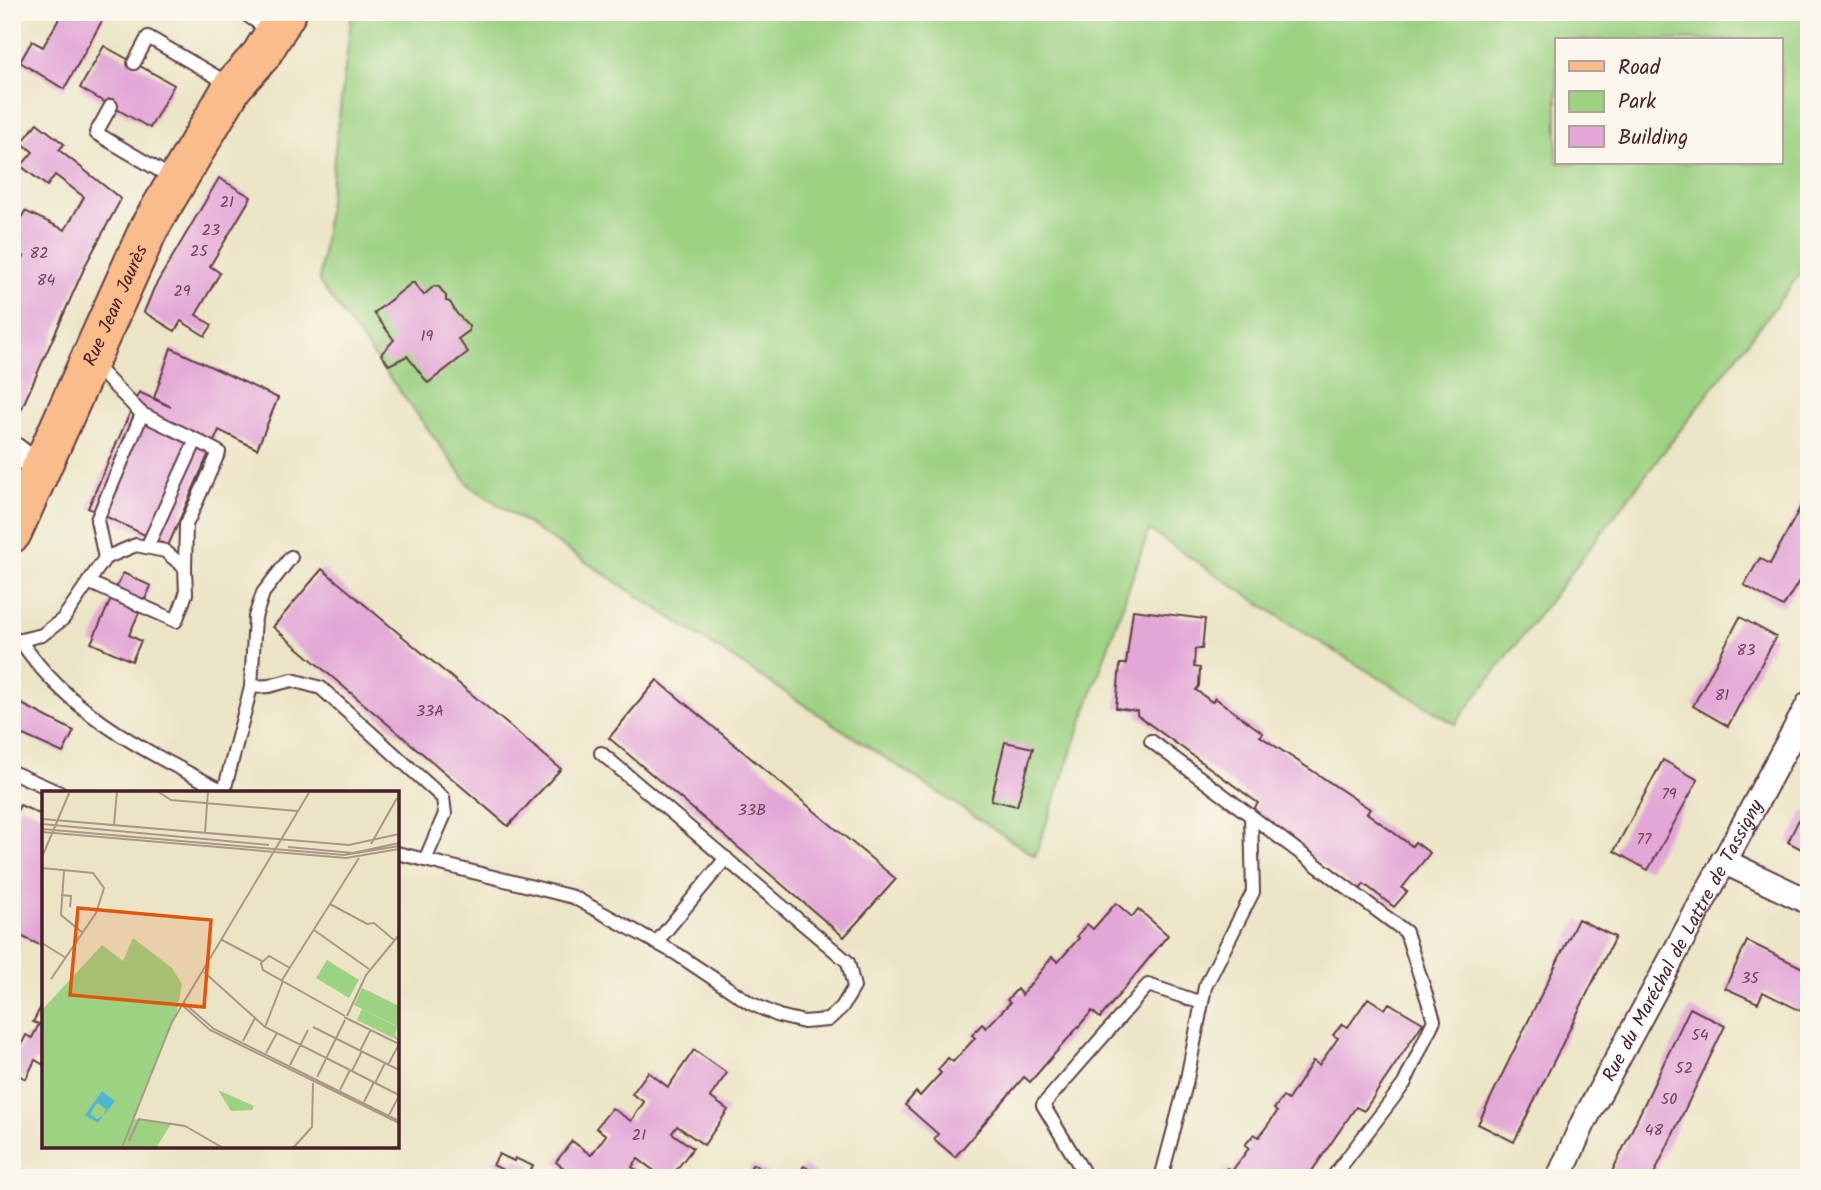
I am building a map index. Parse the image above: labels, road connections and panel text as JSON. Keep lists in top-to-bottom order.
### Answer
{
  "streets": {
    "main road": ["Rue Jean Jaurès"],
    "street": ["Rue du Maréchal de Lattre de Tassigny"]
  },
  "house_numbers": [
    "21",
    "23",
    "25",
    "82",
    "84",
    "29",
    "19",
    "83",
    "81",
    "33A",
    "79",
    "33B",
    "77",
    "35",
    "54",
    "52",
    "50",
    "48",
    "2I"
  ],
  "legend": ["Road", "Park", "Building"]
}
